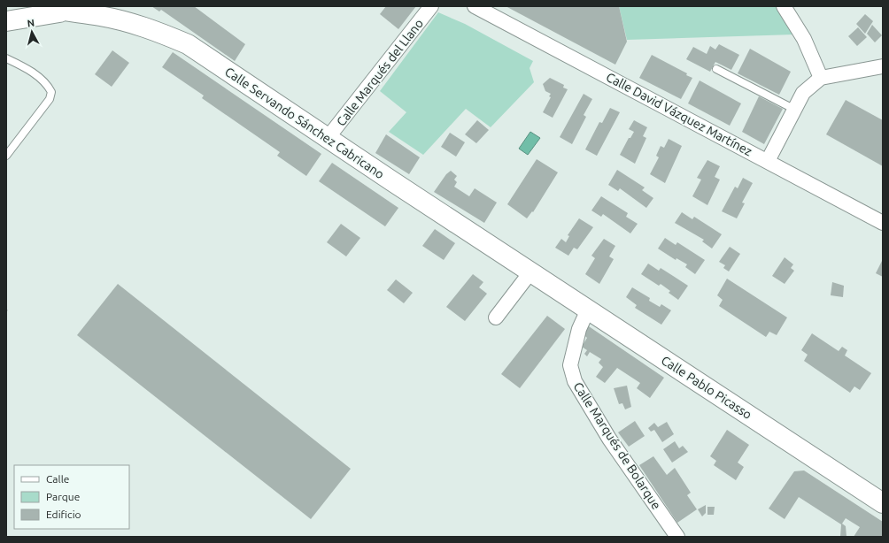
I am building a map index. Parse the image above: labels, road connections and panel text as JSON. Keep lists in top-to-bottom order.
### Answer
{
  "streets": {
    "street": [
      "Calle Marqués del Llano",
      "Calle David Vázquez Martínez",
      "Calle Servando Sánchez Cabricano",
      "Calle Pablo Picasso",
      "Calle Marqués de Bolarque"
    ]
  },
  "crossings": [
    ["Calle Marqués del Llano", "Calle Servando Sánchez Cabricano"],
    ["Calle Servando Sánchez Cabricano", "Calle Pablo Picasso"],
    ["Calle Pablo Picasso", "Calle Marqués de Bolarque"]
  ],
  "legend": ["Calle", "Parque", "Edificio"],
  "north": "top"
}
